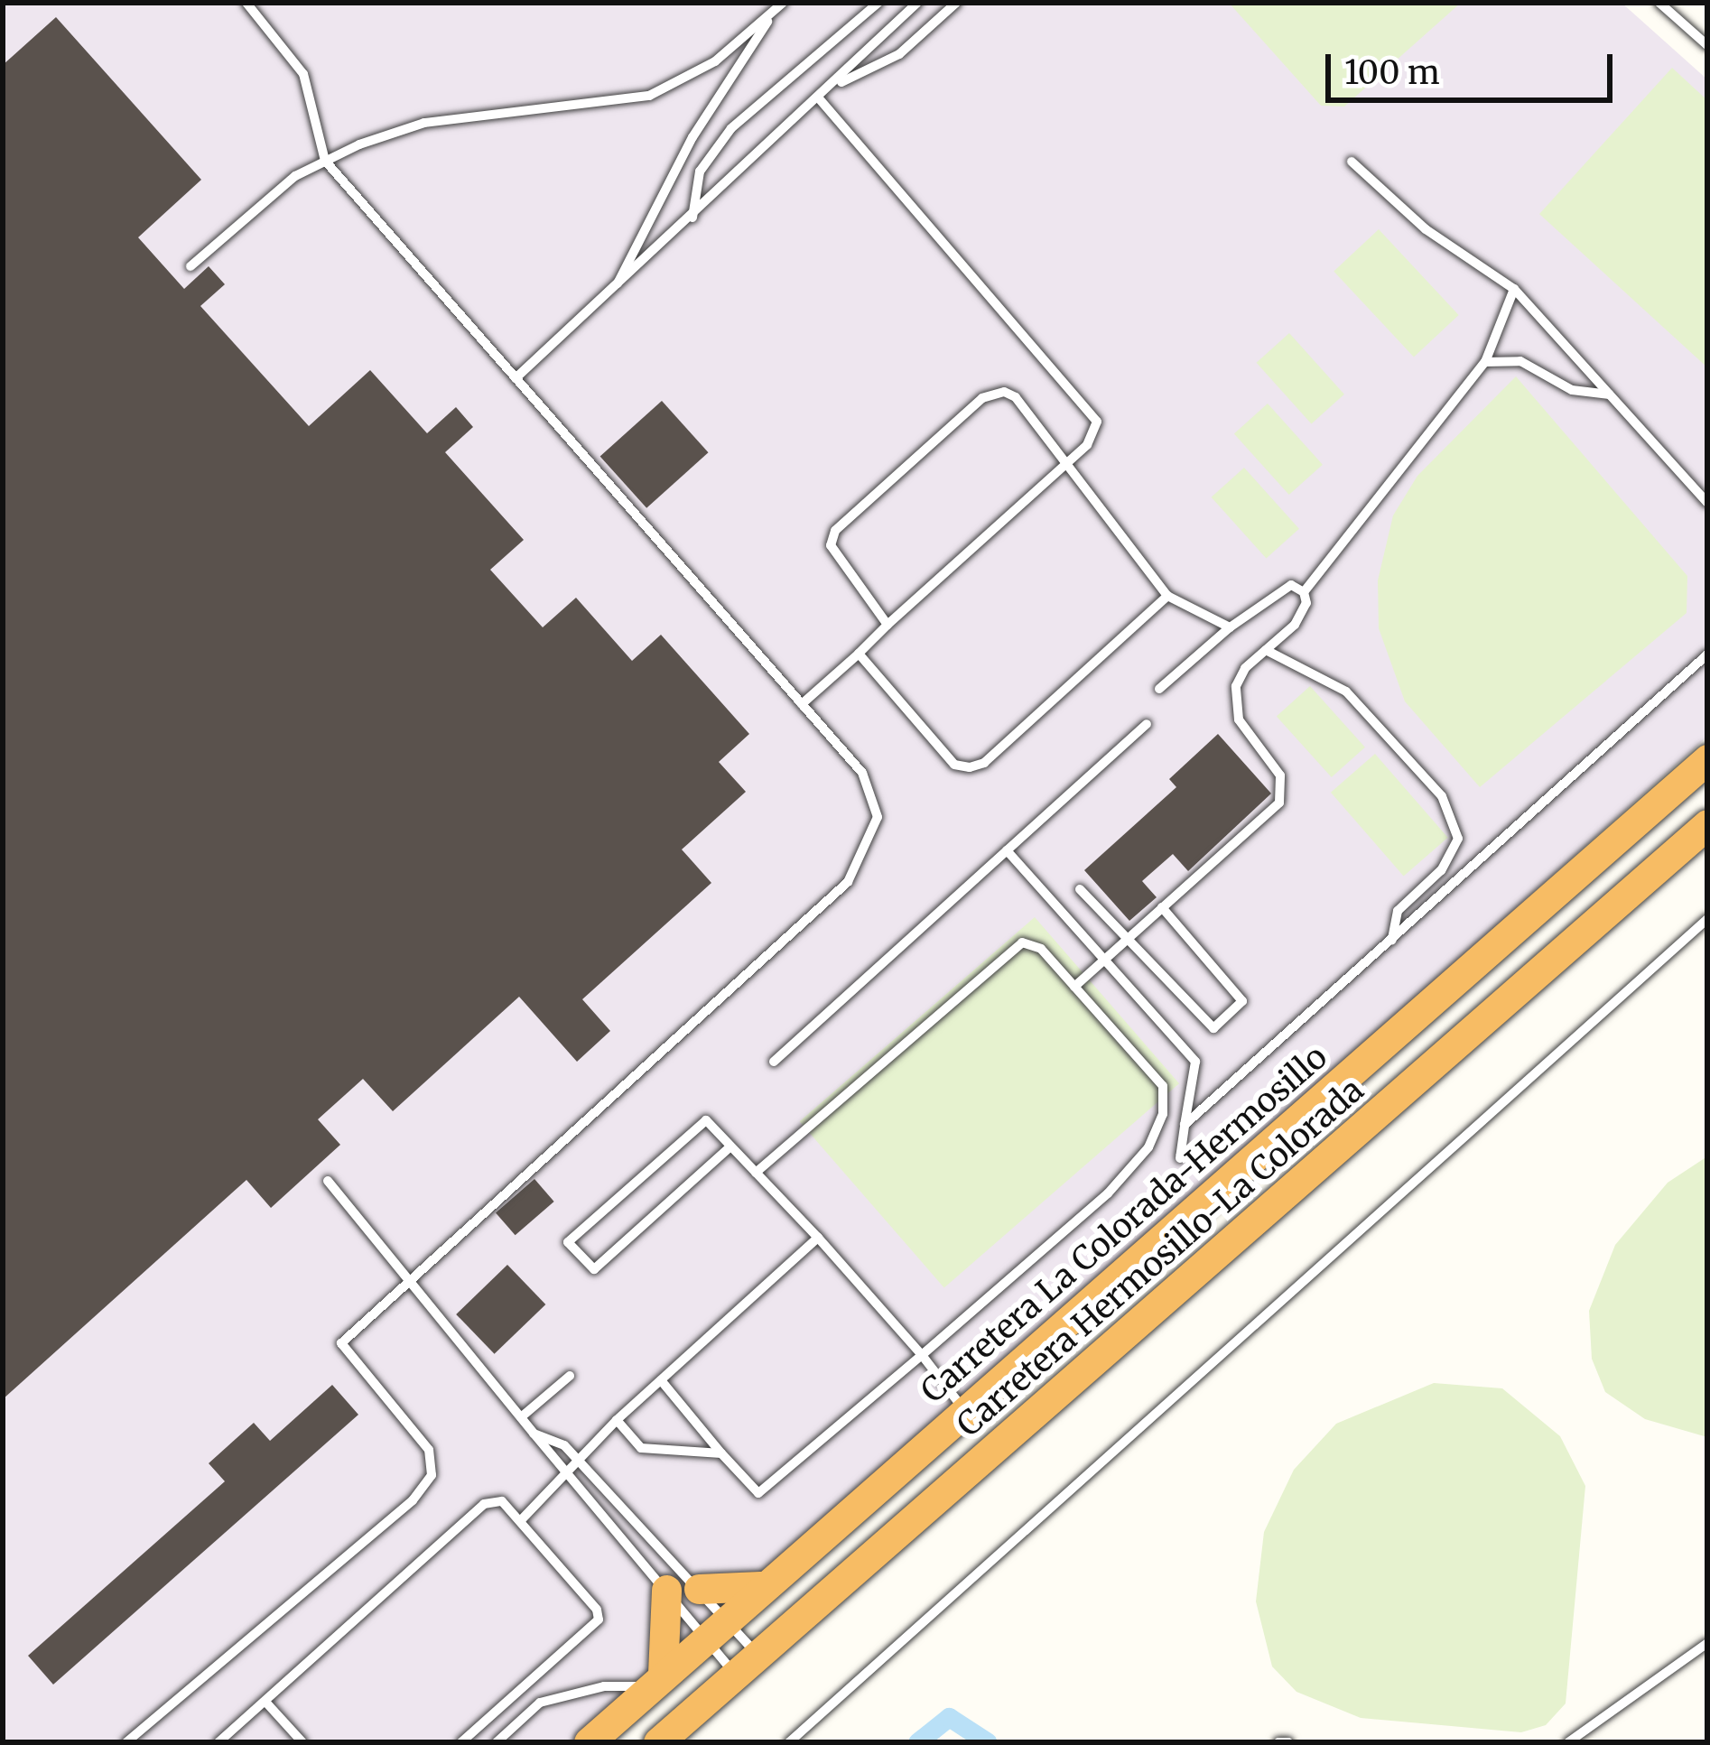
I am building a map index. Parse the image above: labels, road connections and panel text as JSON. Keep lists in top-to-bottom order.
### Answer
{
  "streets": {
    "highway": ["Carretera La Colorada-Hermosillo", "Carretera Hermosillo-La Colorada"]
  },
  "scale_bar": "100 m"
}
